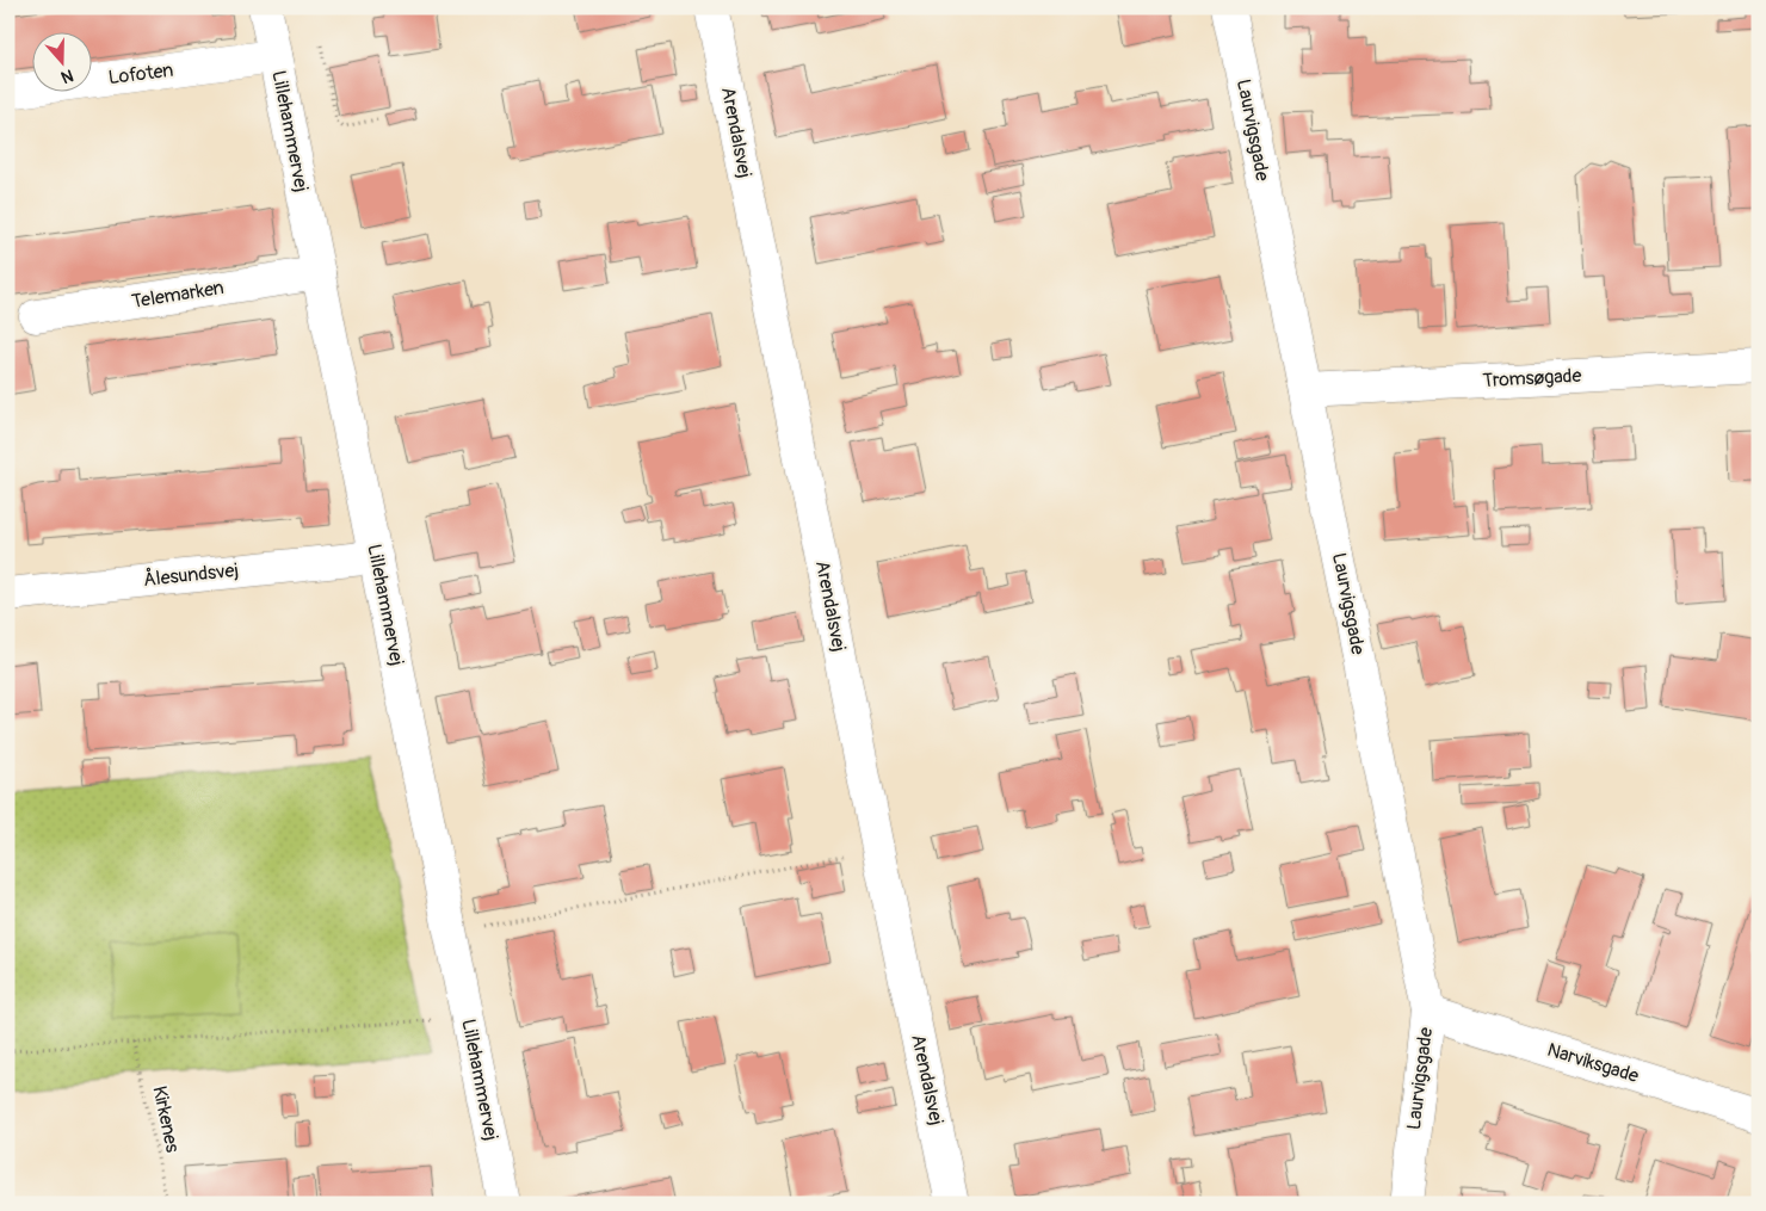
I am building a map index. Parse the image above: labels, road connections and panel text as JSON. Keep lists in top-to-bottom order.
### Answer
{
  "streets": {
    "street": [
      "Lofoten",
      "Laurvigsgade",
      "Lillehammervej",
      "Arendalsvej",
      "Telemarken",
      "Tromsøgade",
      "Ålesundsvej",
      "Narviksgade"
    ],
    "path": ["Kirkenes"]
  },
  "crossings": [
    ["Lofoten", "Lillehammervej"],
    ["Laurvigsgade", "Tromsøgade"],
    ["Laurvigsgade", "Narviksgade"],
    ["Lillehammervej", "Telemarken"],
    ["Lillehammervej", "Ålesundsvej"]
  ],
  "north": "bottom"
}
